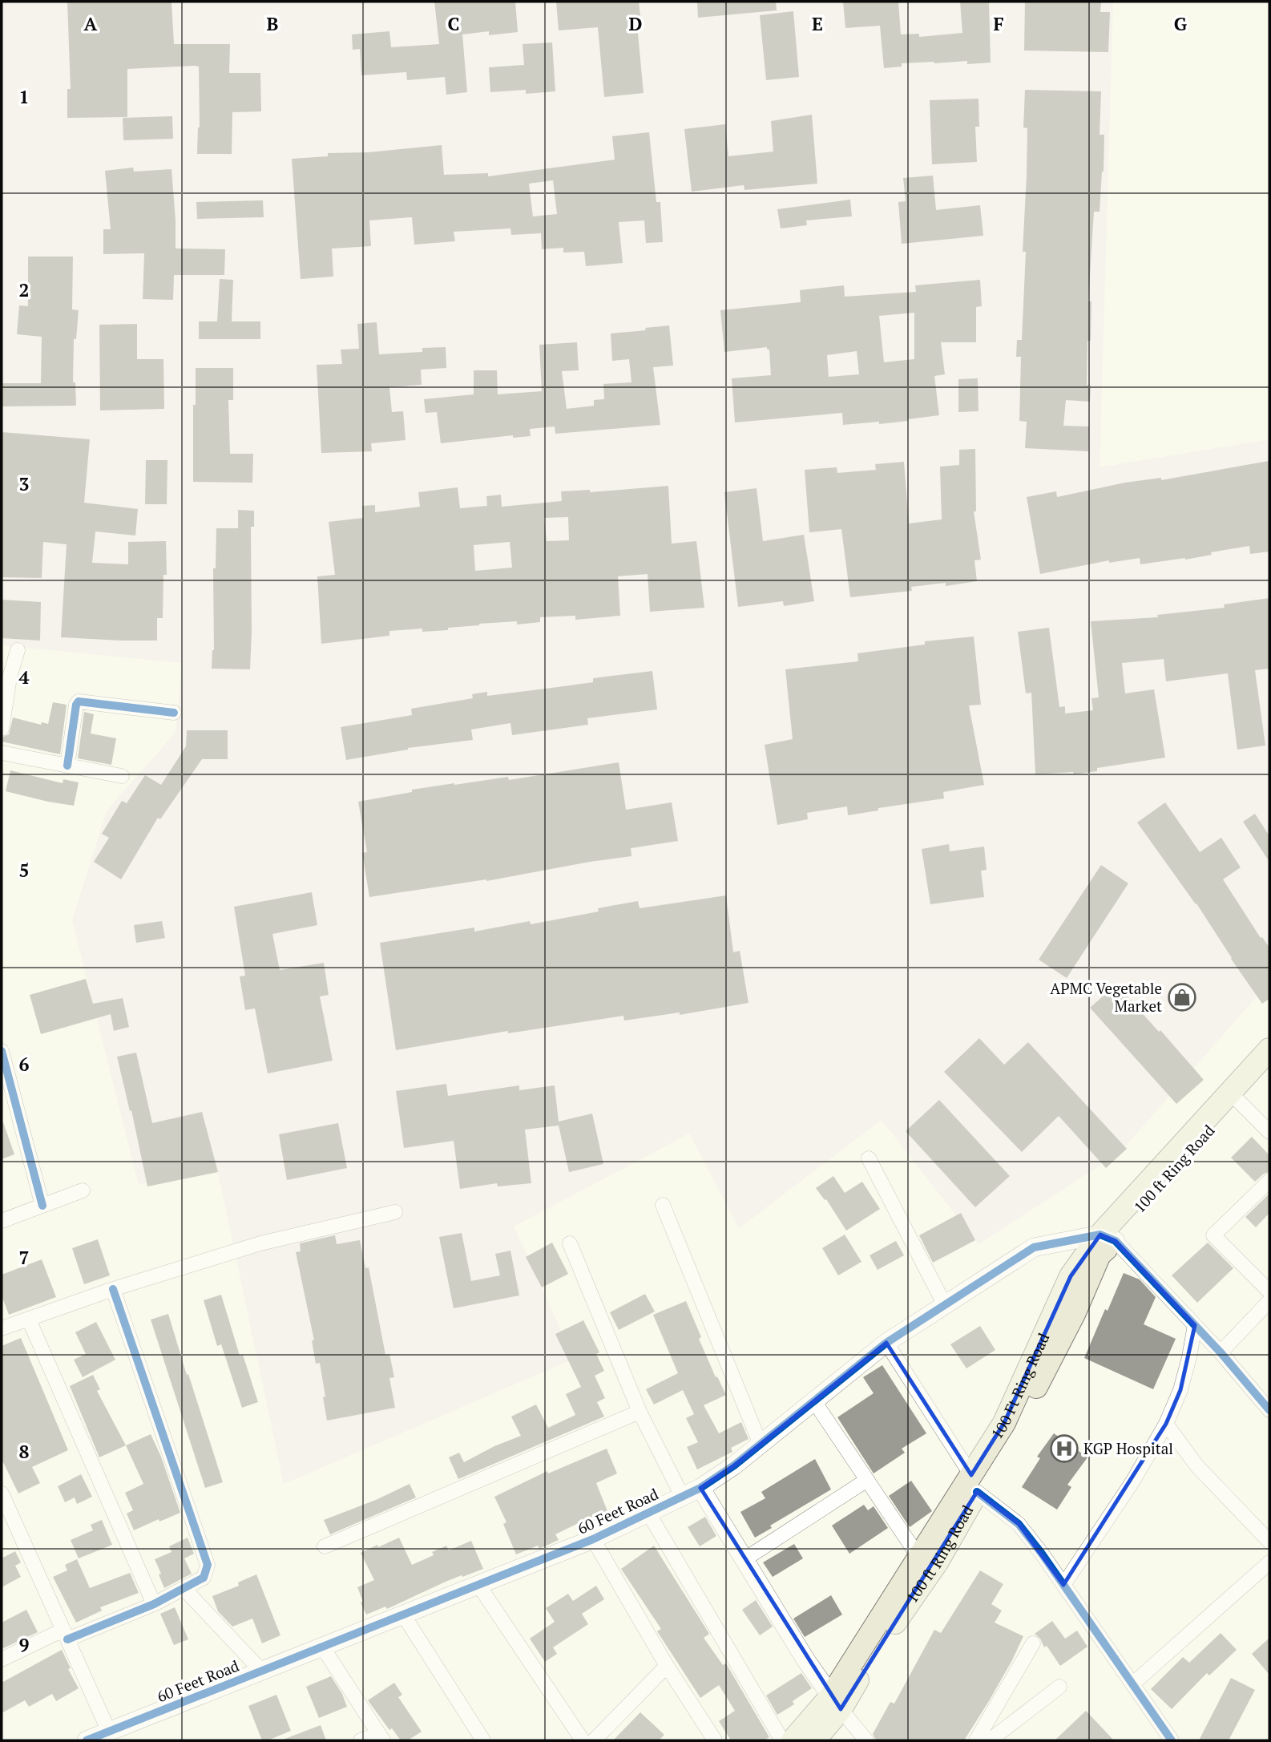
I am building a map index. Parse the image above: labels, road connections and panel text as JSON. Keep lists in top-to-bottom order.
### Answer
{
  "streets": {
    "main road": ["100 ft Ring Road", "100 Ft Ring Road"],
    "street": ["60 Feet Road"]
  },
  "crossings": [
    ["100 ft Ring Road", "100 Ft Ring Road"],
    ["100 ft Ring Road", "60 Feet Road"],
    ["100 Ft Ring Road", "60 Feet Road"]
  ],
  "places": {
    "shop": ["APMC Vegetable Market"],
    "hospital": ["KGP Hospital"]
  },
  "grid": {
    "columns": [
      "A",
      "B",
      "C",
      "D",
      "E",
      "F",
      "G"
    ],
    "rows": [
      "1",
      "2",
      "3",
      "4",
      "5",
      "6",
      "7",
      "8",
      "9"
    ]
  }
}
